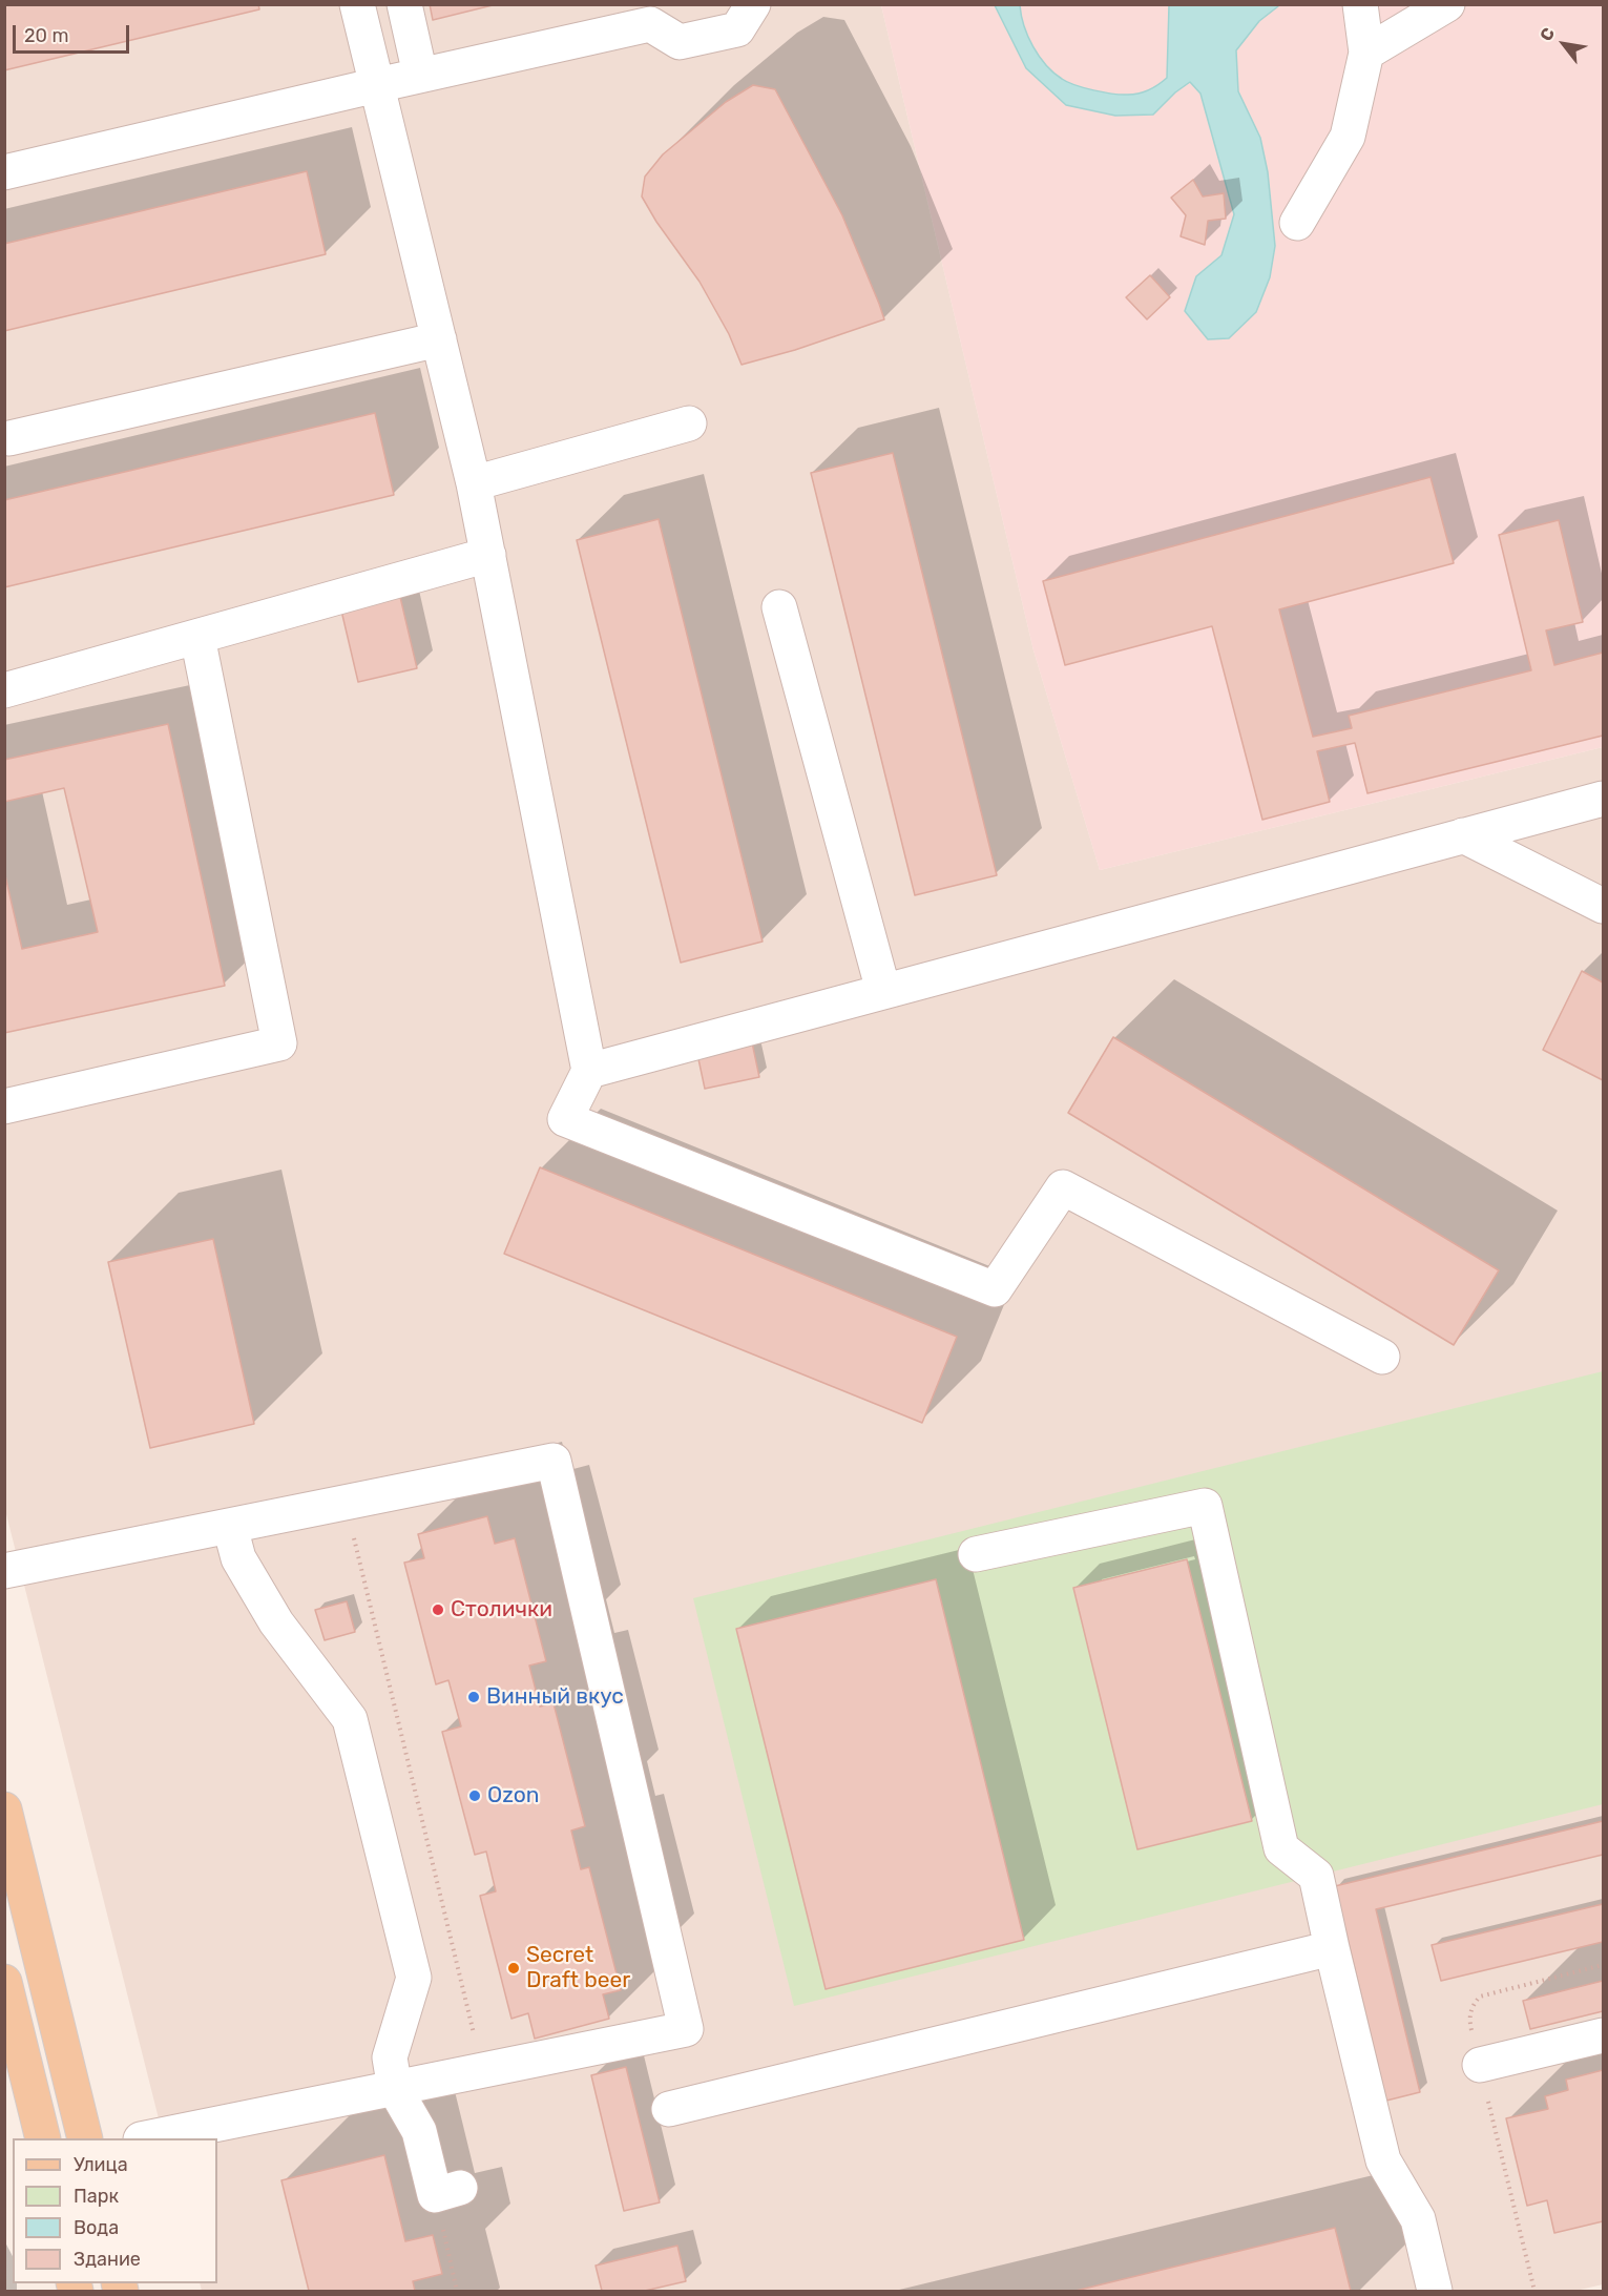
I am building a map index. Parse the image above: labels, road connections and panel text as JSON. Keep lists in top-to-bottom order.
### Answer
{
  "places": [
    "Столички",
    "Винный вкус",
    "Ozon",
    "Secret Draft beer"
  ],
  "legend": [
    "Улица",
    "Парк",
    "Вода",
    "Здание"
  ],
  "scale_bar": "20 m",
  "north": "top left"
}
